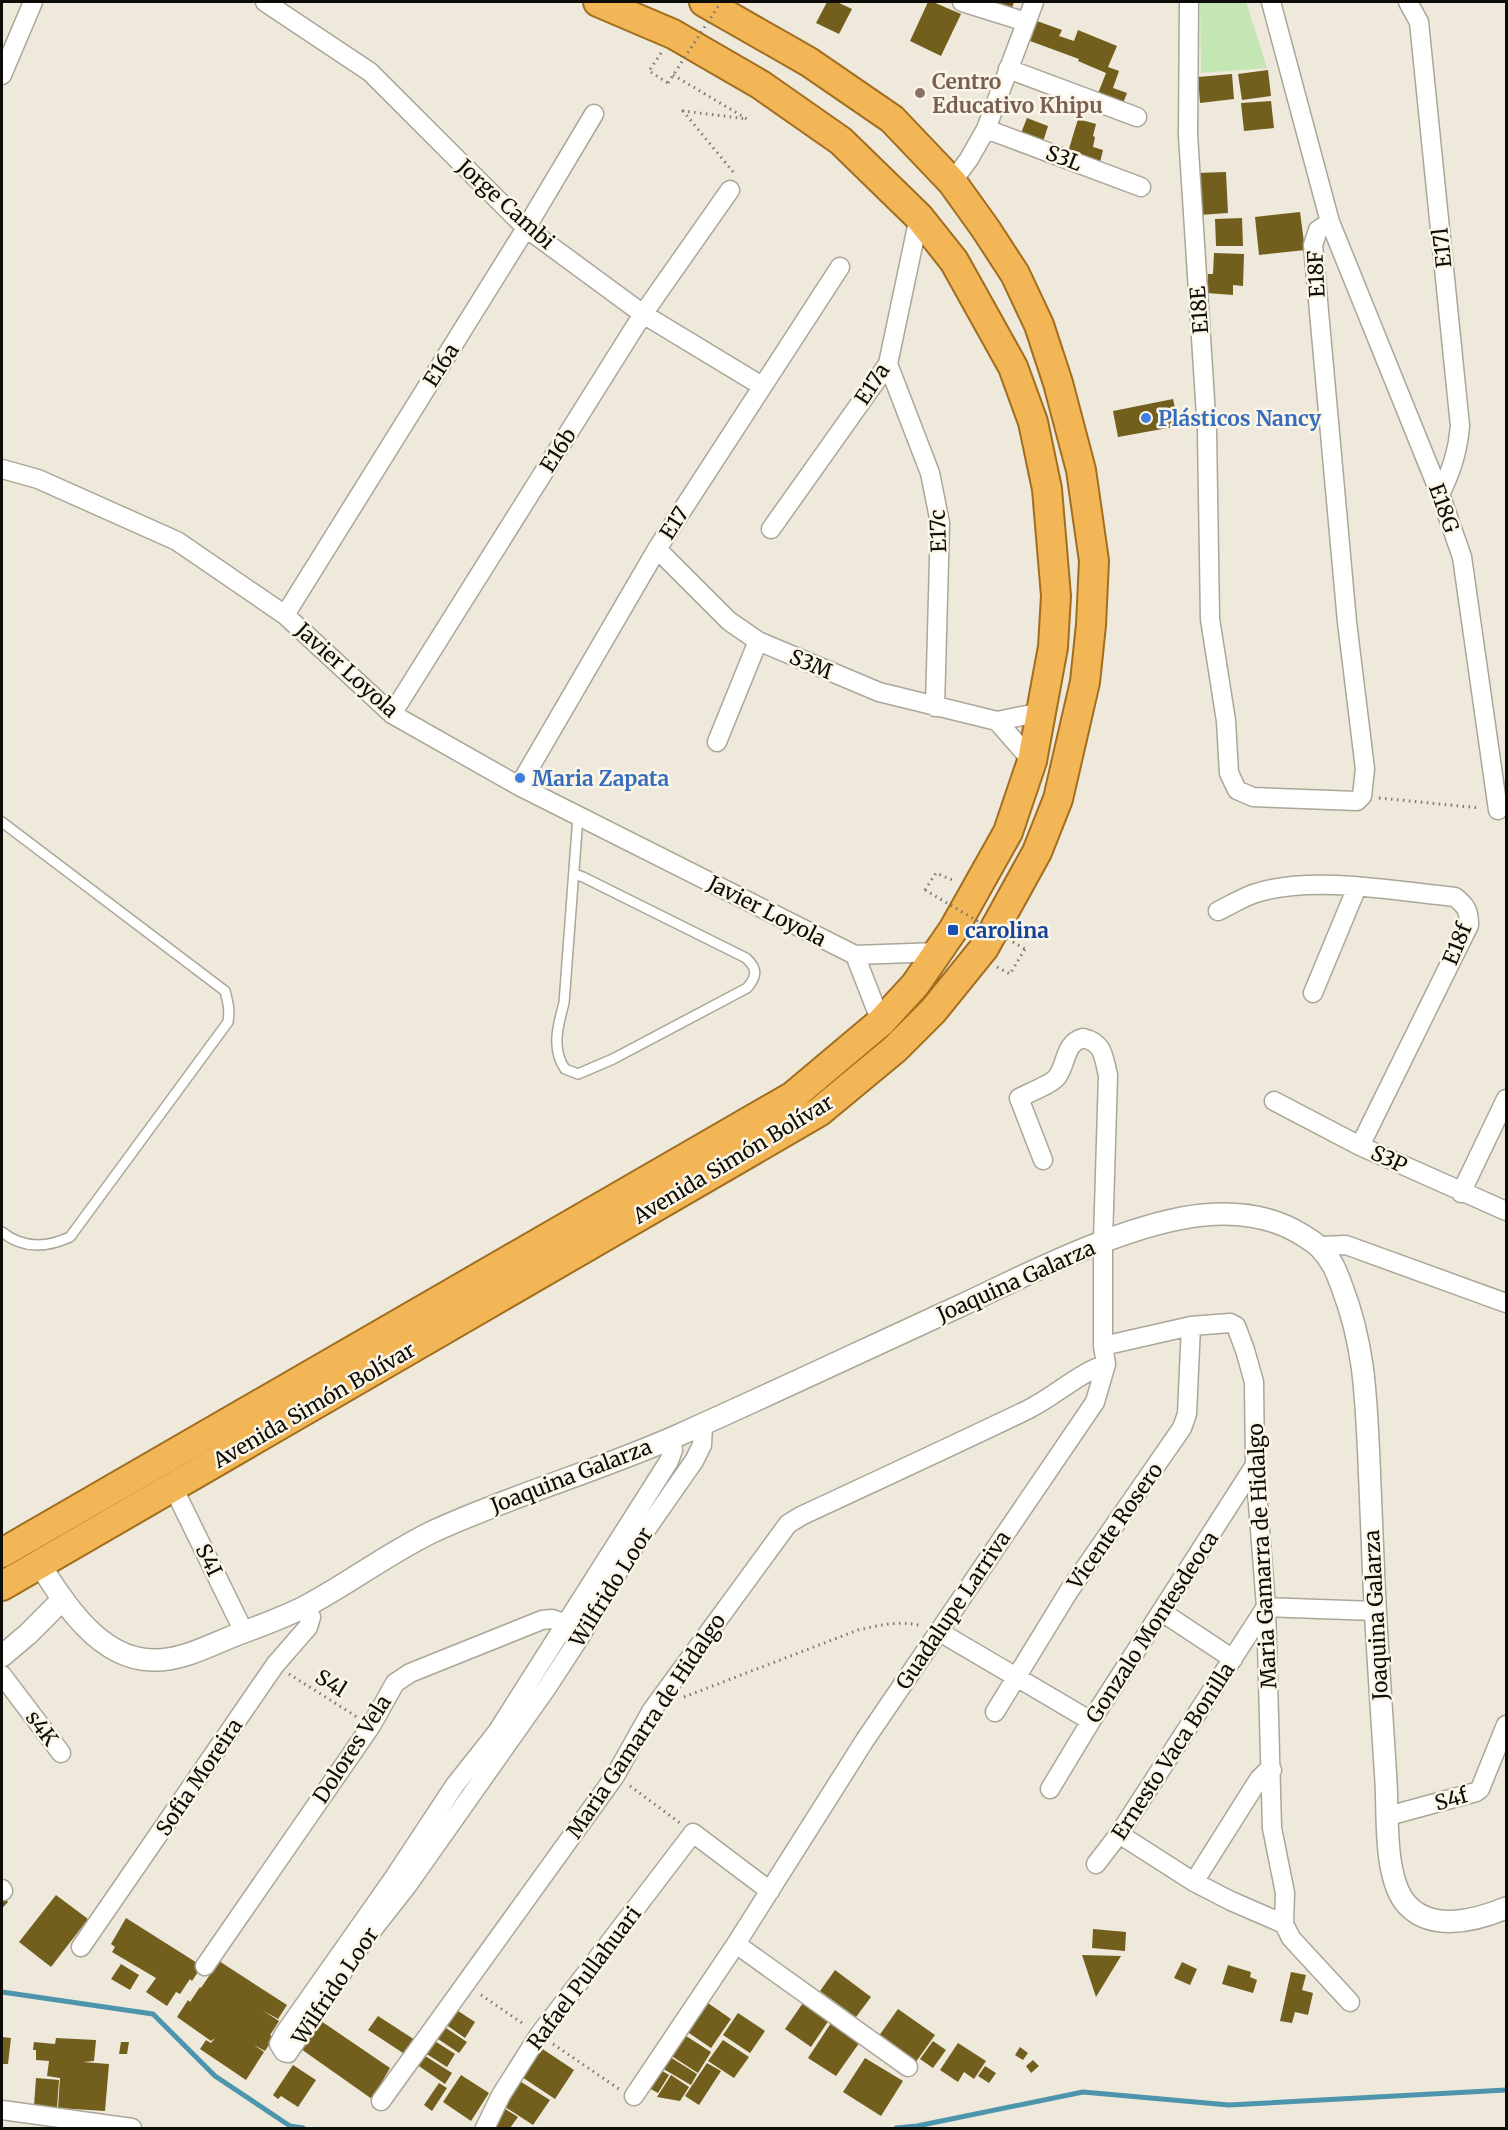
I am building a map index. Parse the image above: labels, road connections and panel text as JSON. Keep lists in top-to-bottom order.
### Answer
{
  "streets": {
    "highway": ["Avenida Simón Bolívar"],
    "street": [
      "S3L",
      "Jorge Cambi",
      "E17l",
      "E18F",
      "E18E",
      "E16a",
      "E17a",
      "E16b",
      "E18G",
      "E17",
      "E17c",
      "S3M",
      "Javier Loyola",
      "E18f",
      "S3P",
      "Joaquina Galarza",
      "Vicente Rosero",
      "Maria Gamarra de Hidalgo",
      "S4I",
      "Wilfrido Loor",
      "Guadalupe Larriva",
      "Gonzalo Montesdeoca",
      "s4K",
      "Dolores Vela",
      "Ernesto Vaca Bonilla",
      "Sofia Moreira",
      "S4f",
      "Rafael Pullahuari"
    ],
    "path": ["S4l"]
  },
  "crossings": [
    ["Jorge Cambi", "E16a"],
    ["Jorge Cambi", "E16b"],
    ["Jorge Cambi", "E17"],
    ["E17l", "E18G"],
    ["E18F", "E18E"],
    ["E18F", "E18G"],
    ["E16a", "Javier Loyola"],
    ["E17a", "E17c"],
    ["E17a", "Avenida Simón Bolívar"],
    ["E16b", "Javier Loyola"],
    ["E17", "S3M"],
    ["E17", "Javier Loyola"],
    ["E17c", "S3M"],
    ["S3M", "Avenida Simón Bolívar"],
    ["Javier Loyola", "Avenida Simón Bolívar"],
    ["E18f", "S3P"],
    ["Avenida Simón Bolívar", "Joaquina Galarza"],
    ["Avenida Simón Bolívar", "S4I"],
    ["Joaquina Galarza", "S4I"],
    ["Joaquina Galarza", "Wilfrido Loor"],
    ["Joaquina Galarza", "Guadalupe Larriva"],
    ["Joaquina Galarza", "Sofia Moreira"],
    ["Joaquina Galarza", "S4f"],
    ["Vicente Rosero", "Maria Gamarra de Hidalgo"],
    ["Maria Gamarra de Hidalgo", "Guadalupe Larriva"],
    ["Maria Gamarra de Hidalgo", "Gonzalo Montesdeoca"],
    ["Maria Gamarra de Hidalgo", "Ernesto Vaca Bonilla"],
    ["Wilfrido Loor", "Dolores Vela"],
    ["S4l", "Dolores Vela"],
    ["S4l", "Sofia Moreira"]
  ],
  "places": {
    "other": ["Centro Educativo Khipu", "Plásticos Nancy", "Maria Zapata"],
    "transit": ["carolina"]
  }
}
